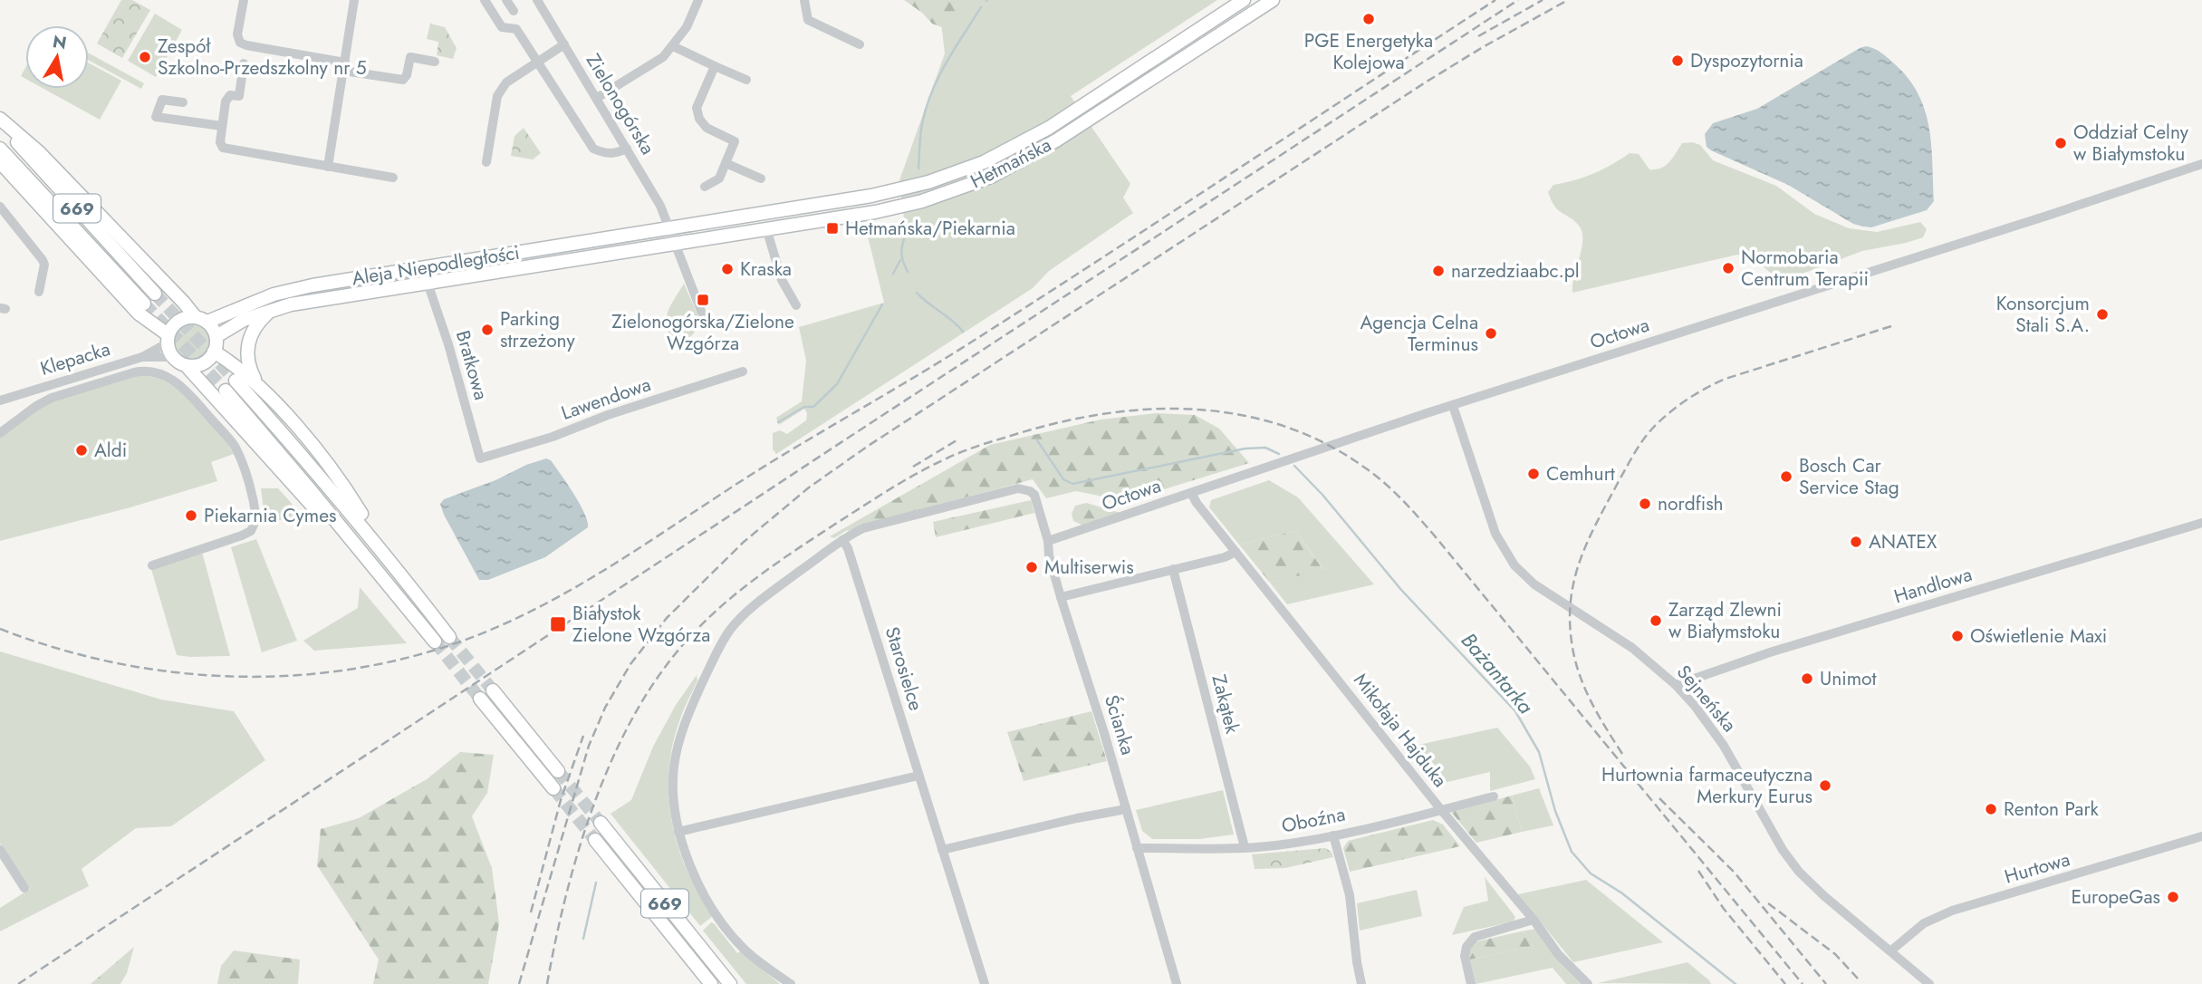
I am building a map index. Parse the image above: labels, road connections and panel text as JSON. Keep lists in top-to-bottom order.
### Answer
{
  "streets": {
    "main road": ["Hetmańska", "669", "Aleja Niepodległości"],
    "street": [
      "Zielonogórska",
      "Octowa",
      "Klepacka",
      "Bratkowa",
      "Lawendowa",
      "Handlowa",
      "Starosielce",
      "Sejneńska",
      "Zakątek",
      "Ścianka",
      "Mikołaja Hajduka",
      "Oboźna",
      "Hurtowa"
    ]
  },
  "crossings": [
    ["Zielonogórska", "Hetmańska"],
    ["Zielonogórska", "Aleja Niepodległości"],
    ["Hetmańska", "Aleja Niepodległości"],
    ["Aleja Niepodległości", "Klepacka"],
    ["Aleja Niepodległości", "Bratkowa"],
    ["Octowa", "Sejneńska"],
    ["Octowa", "Ścianka"],
    ["Octowa", "Mikołaja Hajduka"],
    ["Bratkowa", "Lawendowa"],
    ["Handlowa", "Sejneńska"],
    ["Starosielce", "Ścianka"],
    ["Sejneńska", "Hurtowa"],
    ["Zakątek", "Oboźna"],
    ["Ścianka", "Oboźna"],
    ["Mikołaja Hajduka", "Oboźna"]
  ],
  "water": ["Bażantarka"],
  "places": {
    "other": [
      "PGE Energetyka Kolejowa",
      "Zespół Szkolno-Przedszkolny nr 5",
      "Dyspozytornia",
      "Oddział Celny w Białymstoku",
      "Normobaria Centrum Terapii",
      "Kraska",
      "narzedziaabc.pl",
      "Konsorcjum Stali S.A.",
      "Parking strzeżony",
      "Agencja Celna Terminus",
      "Aldi",
      "Cemhurt",
      "Bosch Car Service Stag",
      "nordfish",
      "Piekarnia Cymes",
      "ANATEX",
      "Multiserwis",
      "Zarząd Zlewni w Białymstoku",
      "Oświetlenie Maxi",
      "Unimot",
      "Hurtownia farmaceutyczna Merkury Eurus",
      "Renton Park",
      "EuropeGas"
    ],
    "transit": ["Hetmańska/Piekarnia", "Zielonogórska/Zielone Wzgórza", "Białystok Zielone Wzgórza"]
  },
  "north": "top"
}
